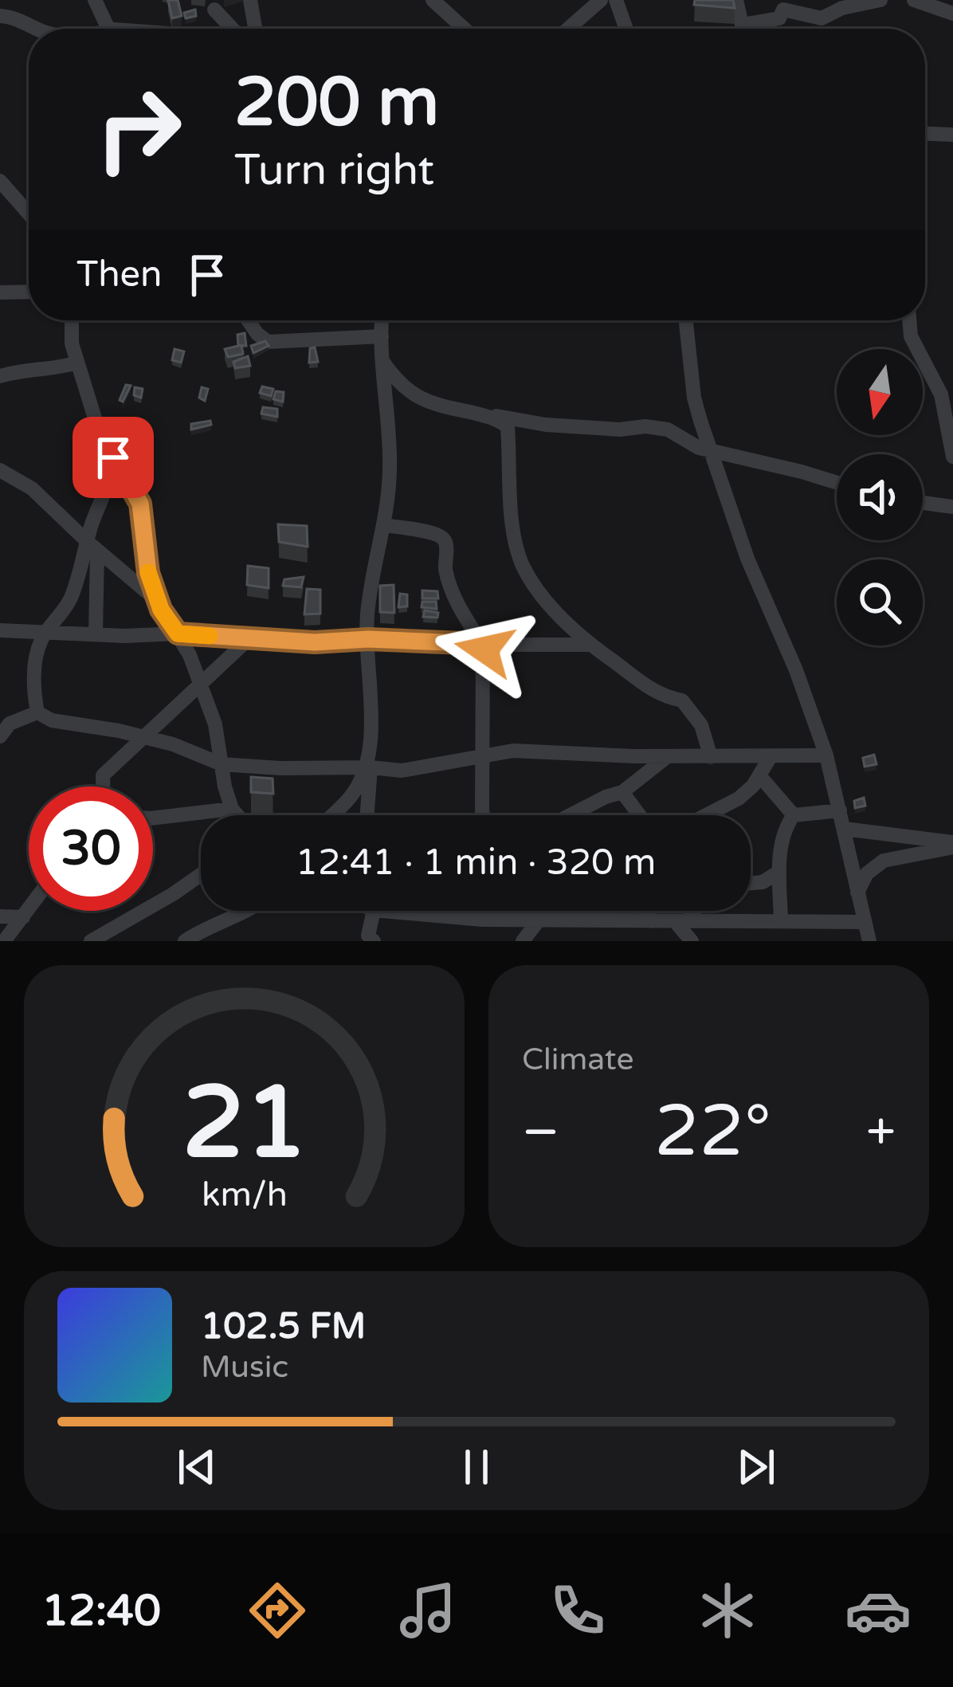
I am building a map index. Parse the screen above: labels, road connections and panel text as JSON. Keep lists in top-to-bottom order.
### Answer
{
  "north": "bottom",
  "page": {
    "turn": ["200 m", "Turn right"],
    "then": "Then",
    "limit": "30",
    "trip": "12:41 · 1 min · 320 m",
    "tile": "Climate",
    "heat": ["−", "22°", "+"],
    "song": ["102.5 FM", "Music"],
    "tabs": "12:40",
    "gauge": ["21", "km/h"]
  }
}
